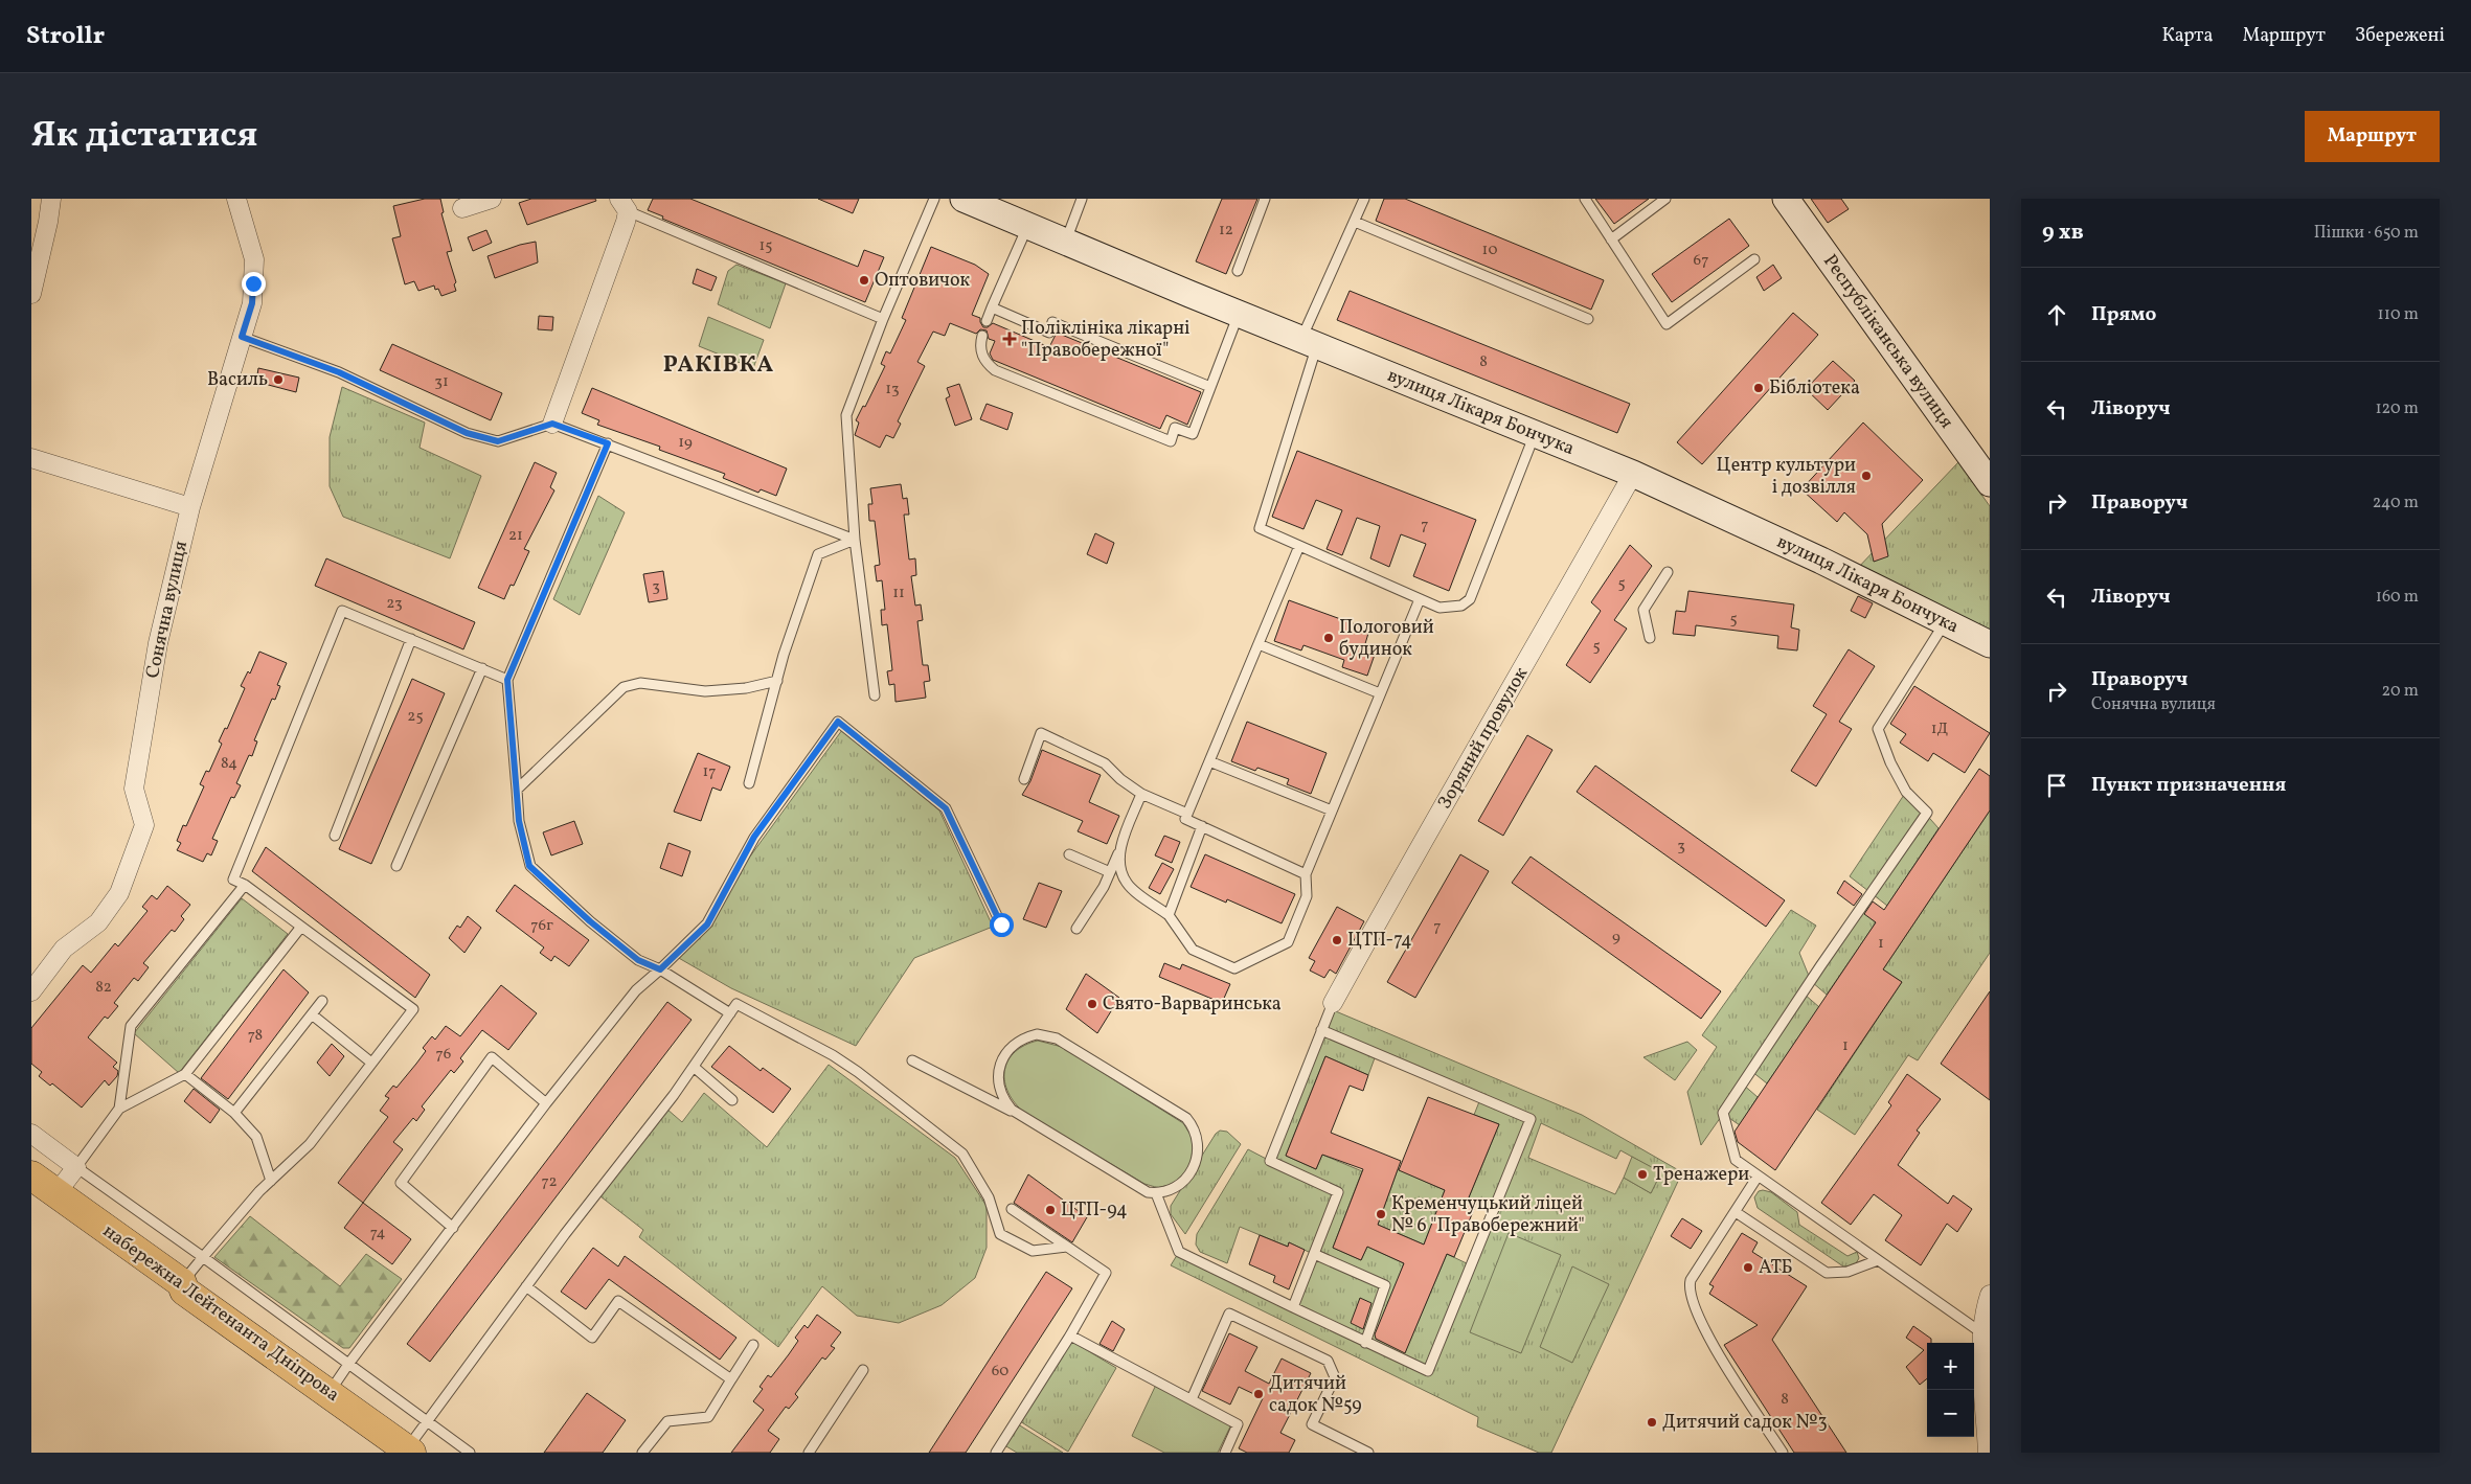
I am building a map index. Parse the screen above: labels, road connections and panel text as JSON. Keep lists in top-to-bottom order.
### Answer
{
  "streets": {
    "main road": ["набережна Лейтенанта Дніпрова"],
    "street": [
      "Республіканська вулиця",
      "вулиця Лікаря Бончука",
      "Сонячна вулиця",
      "Зоряний провулок"
    ]
  },
  "crossings": [
    ["вулиця Лікаря Бончука", "Зоряний провулок"]
  ],
  "districts": ["РАКІВКА"],
  "places": {
    "other": [
      "Оптовичок",
      "Василь",
      "Бібліотека",
      "Центр культури і дозвілля",
      "Пологовий будинок",
      "ЦТП-74",
      "Свято-Варваринська",
      "Тренажери",
      "ЦТП-94",
      "Кременчуцький ліцей № 6 \"Правобережний\"",
      "АТБ",
      "Дитячий садок №59",
      "Дитячий садок №3"
    ],
    "health": ["Поліклініка лікарні \"Правобережної\""]
  },
  "house_numbers": [
    "12",
    "15",
    "10",
    "67",
    "8",
    "31",
    "13",
    "19",
    "7",
    "21",
    "5",
    "3",
    "11",
    "23",
    "5",
    "5",
    "25",
    "1Д",
    "84",
    "17",
    "3",
    "76г",
    "7",
    "9",
    "1",
    "82",
    "78",
    "1",
    "76",
    "72",
    "74",
    "60",
    "8"
  ],
  "page": {
    "header": "Strollr",
    "nav": ["Карта", "Маршрут", "Збережені"],
    "title": "Як дістатися",
    "buttons": "Маршрут",
    "heading": ["9 хв", "Пішки · 650 m"],
    "list": [
      ["Прямо", "110 m"],
      ["Ліворуч", "120 m"],
      ["Праворуч", "240 m"],
      ["Ліворуч", "160 m"],
      ["Праворуч", "Сонячна вулиця", "20 m"],
      "Пункт призначення"
    ],
    "map_buttons": ["+", "−"]
  }
}
